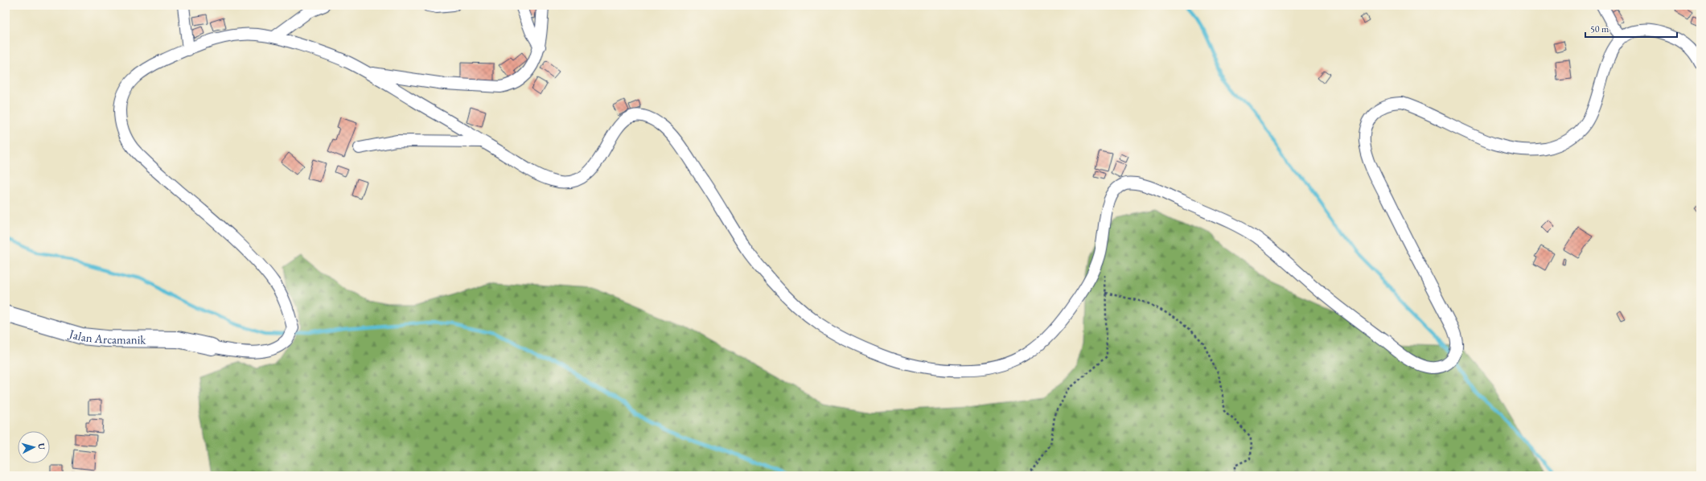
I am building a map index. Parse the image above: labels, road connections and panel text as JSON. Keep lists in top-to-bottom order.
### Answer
{
  "streets": {
    "street": ["Jalan Arcamanik"]
  },
  "scale_bar": "50 m",
  "north": "right"
}
